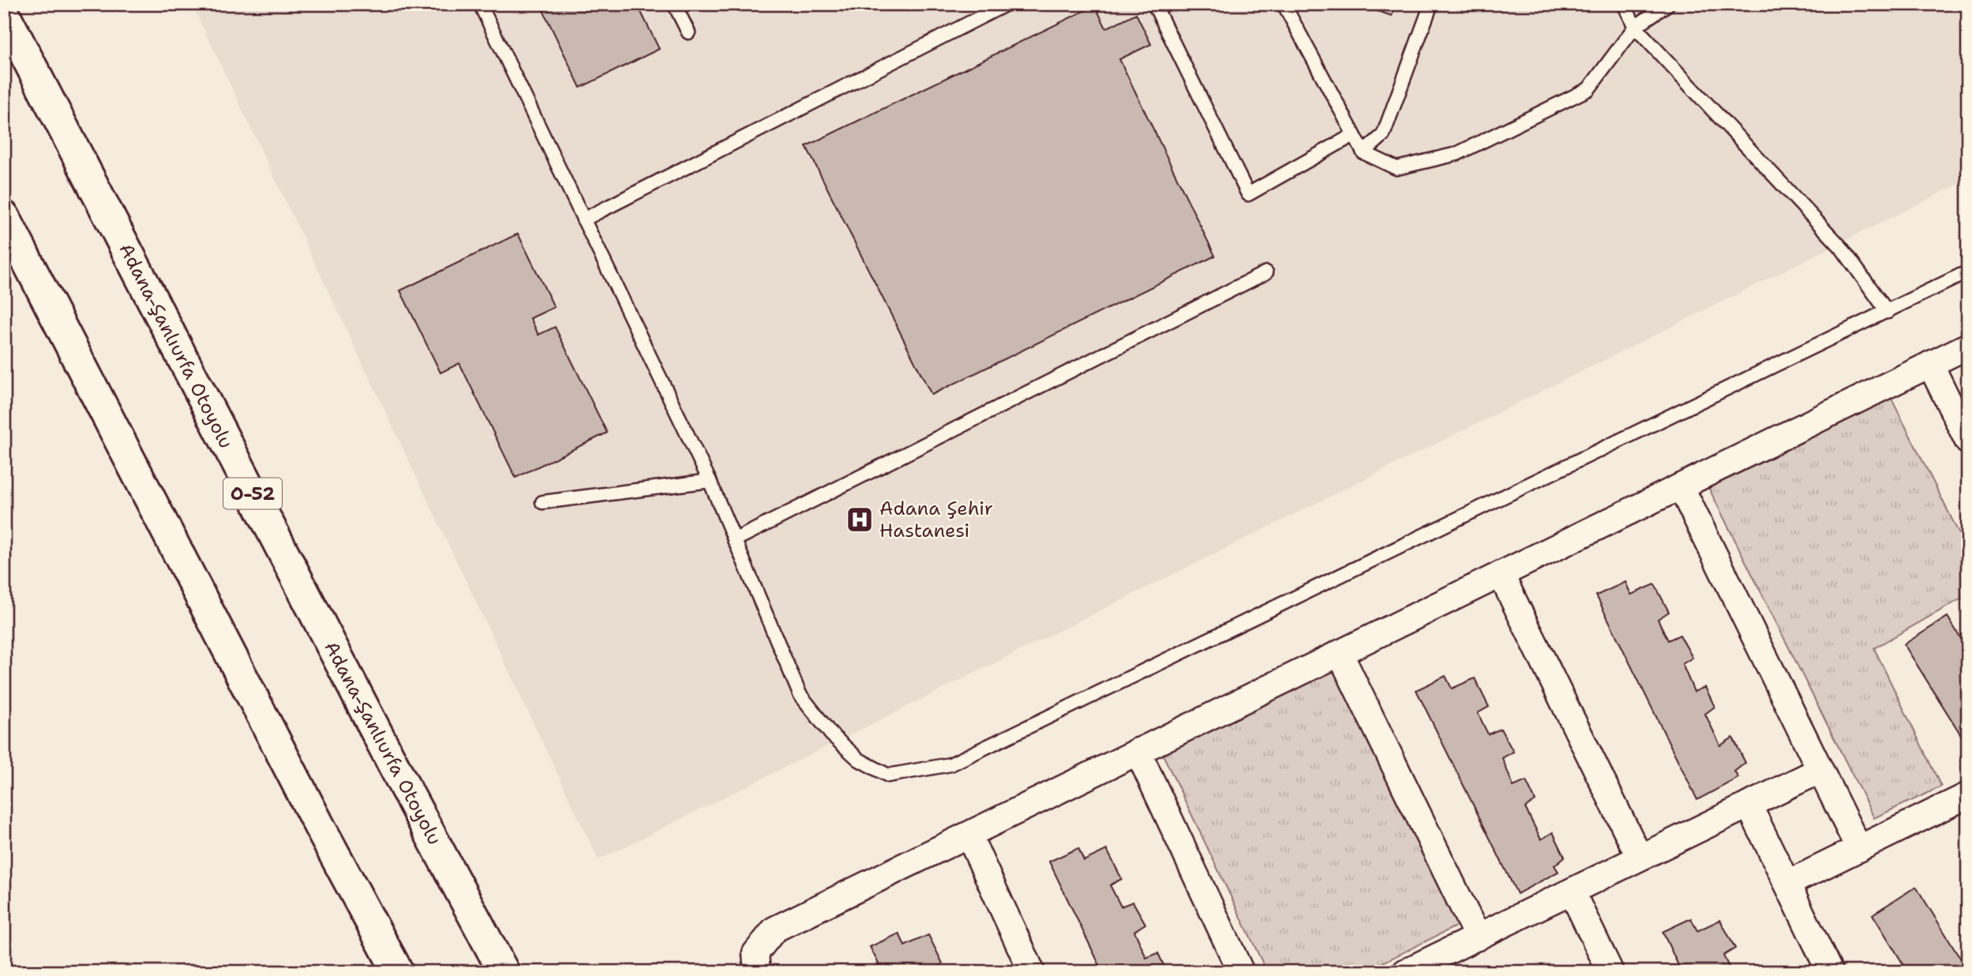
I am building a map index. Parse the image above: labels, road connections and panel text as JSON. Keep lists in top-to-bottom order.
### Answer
{
  "streets": {
    "highway": ["Adana-Şanlıurfa Otoyolu", "O-52"]
  },
  "places": {
    "hospital": ["Adana Şehir Hastanesi"]
  }
}
